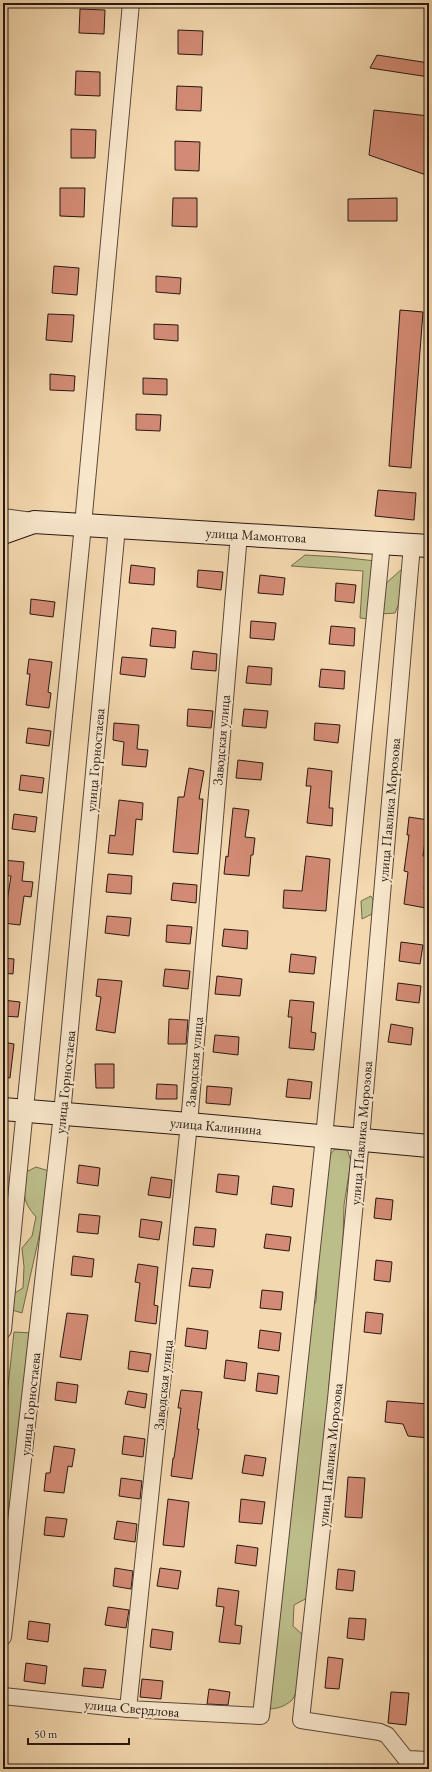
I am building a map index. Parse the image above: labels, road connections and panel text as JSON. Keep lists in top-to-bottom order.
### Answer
{
  "streets": {
    "main road": ["улица Мамонтова", "улица Калинина"],
    "street": [
      "Заводская улица",
      "улица Горностаева",
      "улица Павлика Морозова",
      "улица Свердлова"
    ]
  },
  "crossings": [
    ["улица Мамонтова", "Заводская улица"],
    ["улица Мамонтова", "улица Горностаева"],
    ["улица Мамонтова", "улица Павлика Морозова"],
    ["Заводская улица", "улица Калинина"],
    ["Заводская улица", "улица Свердлова"],
    ["улица Горностаева", "улица Калинина"],
    ["улица Павлика Морозова", "улица Калинина"],
    ["улица Калинина", "улица Свердлова"]
  ],
  "scale_bar": "50 m"
}
